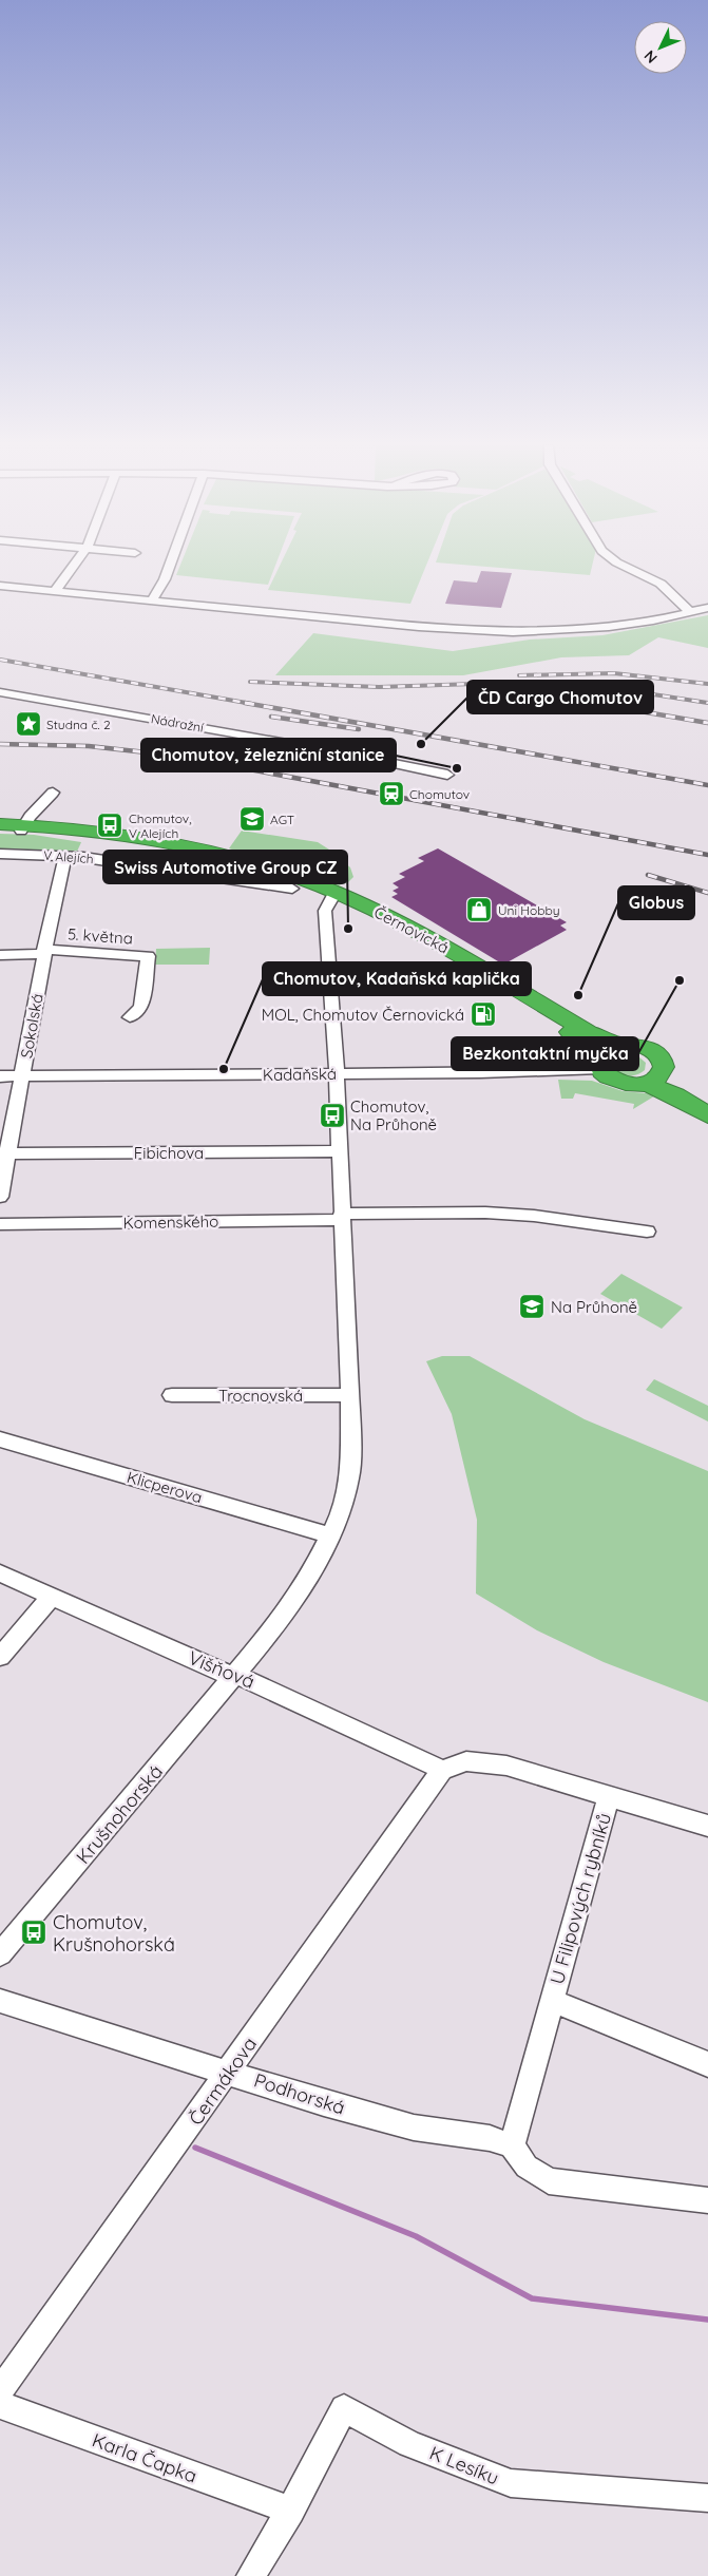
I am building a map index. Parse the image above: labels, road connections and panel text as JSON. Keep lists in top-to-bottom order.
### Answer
{
  "streets": {
    "highway": ["Černovická"],
    "street": [
      "Nádražní",
      "V Alejích",
      "5. května",
      "Sokolská",
      "Kadaňská",
      "Fibichova",
      "Komenského",
      "Trocnovská",
      "Klicperova",
      "Višňová",
      "Krušnohorská",
      "U Filipových rybníků",
      "Čermákova",
      "Podhorská",
      "Karla Čapka",
      "K Lesíku"
    ]
  },
  "crossings": [
    ["V Alejích", "Sokolská"],
    ["Černovická", "Kadaňská"],
    ["5. května", "Sokolská"],
    ["Sokolská", "Kadaňská"],
    ["Sokolská", "Fibichova"],
    ["Višňová", "Krušnohorská"],
    ["Višňová", "U Filipových rybníků"],
    ["Višňová", "Čermákova"],
    ["U Filipových rybníků", "Čermákova"],
    ["U Filipových rybníků", "Podhorská"],
    ["Čermákova", "Podhorská"],
    ["Karla Čapka", "K Lesíku"]
  ],
  "places": {
    "place": ["Studna č. 2"],
    "other": [
      "ČD Cargo Chomutov",
      "Chomutov, železniční stanice",
      "Swiss Automotive Group CZ",
      "Bezkontaktní myčka",
      "Globus",
      "Chomutov, Kadaňská kaplička"
    ],
    "station": ["Chomutov"],
    "school or university": ["AGT", "Na Průhoně"],
    "bus stop": ["Chomutov, V Alejích", "Chomutov, Na Průhoně", "Chomutov, Krušnohorská"],
    "shop": ["Uni Hobby"],
    "fuel station": ["MOL, Chomutov Černovická"]
  },
  "north": "bottom left"
}
